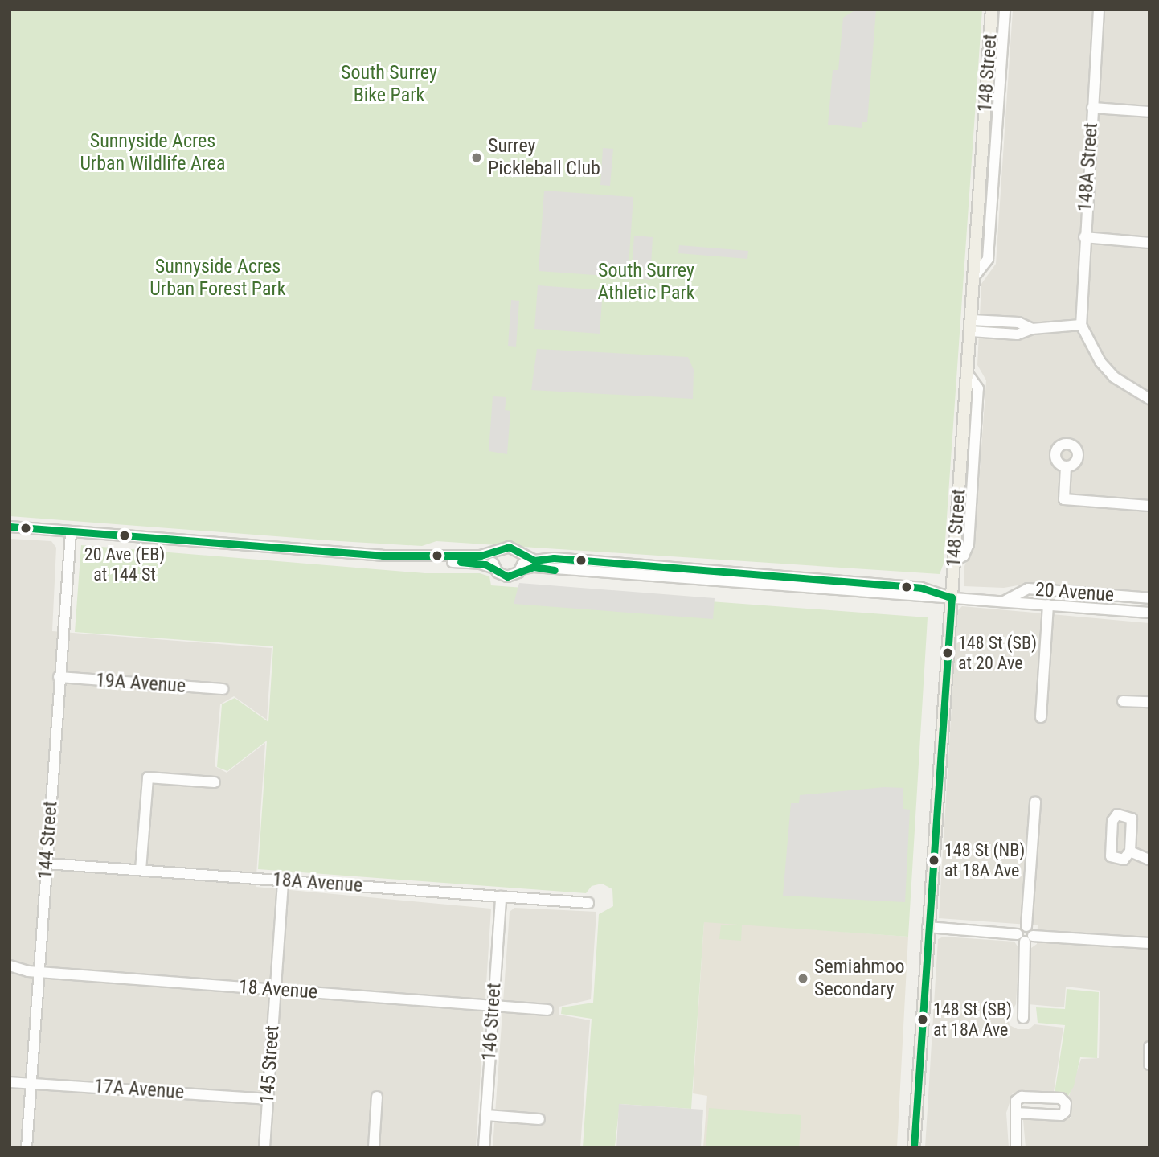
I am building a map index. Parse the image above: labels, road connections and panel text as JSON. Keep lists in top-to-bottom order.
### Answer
{
  "streets": {
    "main road": ["148 Street"],
    "street": [
      "148A Street",
      "20 Avenue",
      "19A Avenue",
      "144 Street",
      "18A Avenue",
      "18 Avenue",
      "146 Street",
      "145 Street",
      "17A Avenue"
    ]
  },
  "crossings": [
    ["148 Street", "20 Avenue"],
    ["19A Avenue", "144 Street"],
    ["144 Street", "18A Avenue"],
    ["144 Street", "18 Avenue"],
    ["144 Street", "17A Avenue"],
    ["18A Avenue", "146 Street"],
    ["18A Avenue", "145 Street"],
    ["18 Avenue", "146 Street"],
    ["18 Avenue", "145 Street"],
    ["145 Street", "17A Avenue"]
  ],
  "parks": [
    "South Surrey Bike Park",
    "Sunnyside Acres Urban Wildlife Area",
    "Sunnyside Acres Urban Forest Park",
    "South Surrey Athletic Park"
  ],
  "places": [
    "Surrey Pickleball Club",
    "20 Ave (EB) at 144 St",
    "148 St (SB) at 20 Ave",
    "148 St (NB) at 18A Ave",
    "Semiahmoo Secondary",
    "148 St (SB) at 18A Ave"
  ]
}
